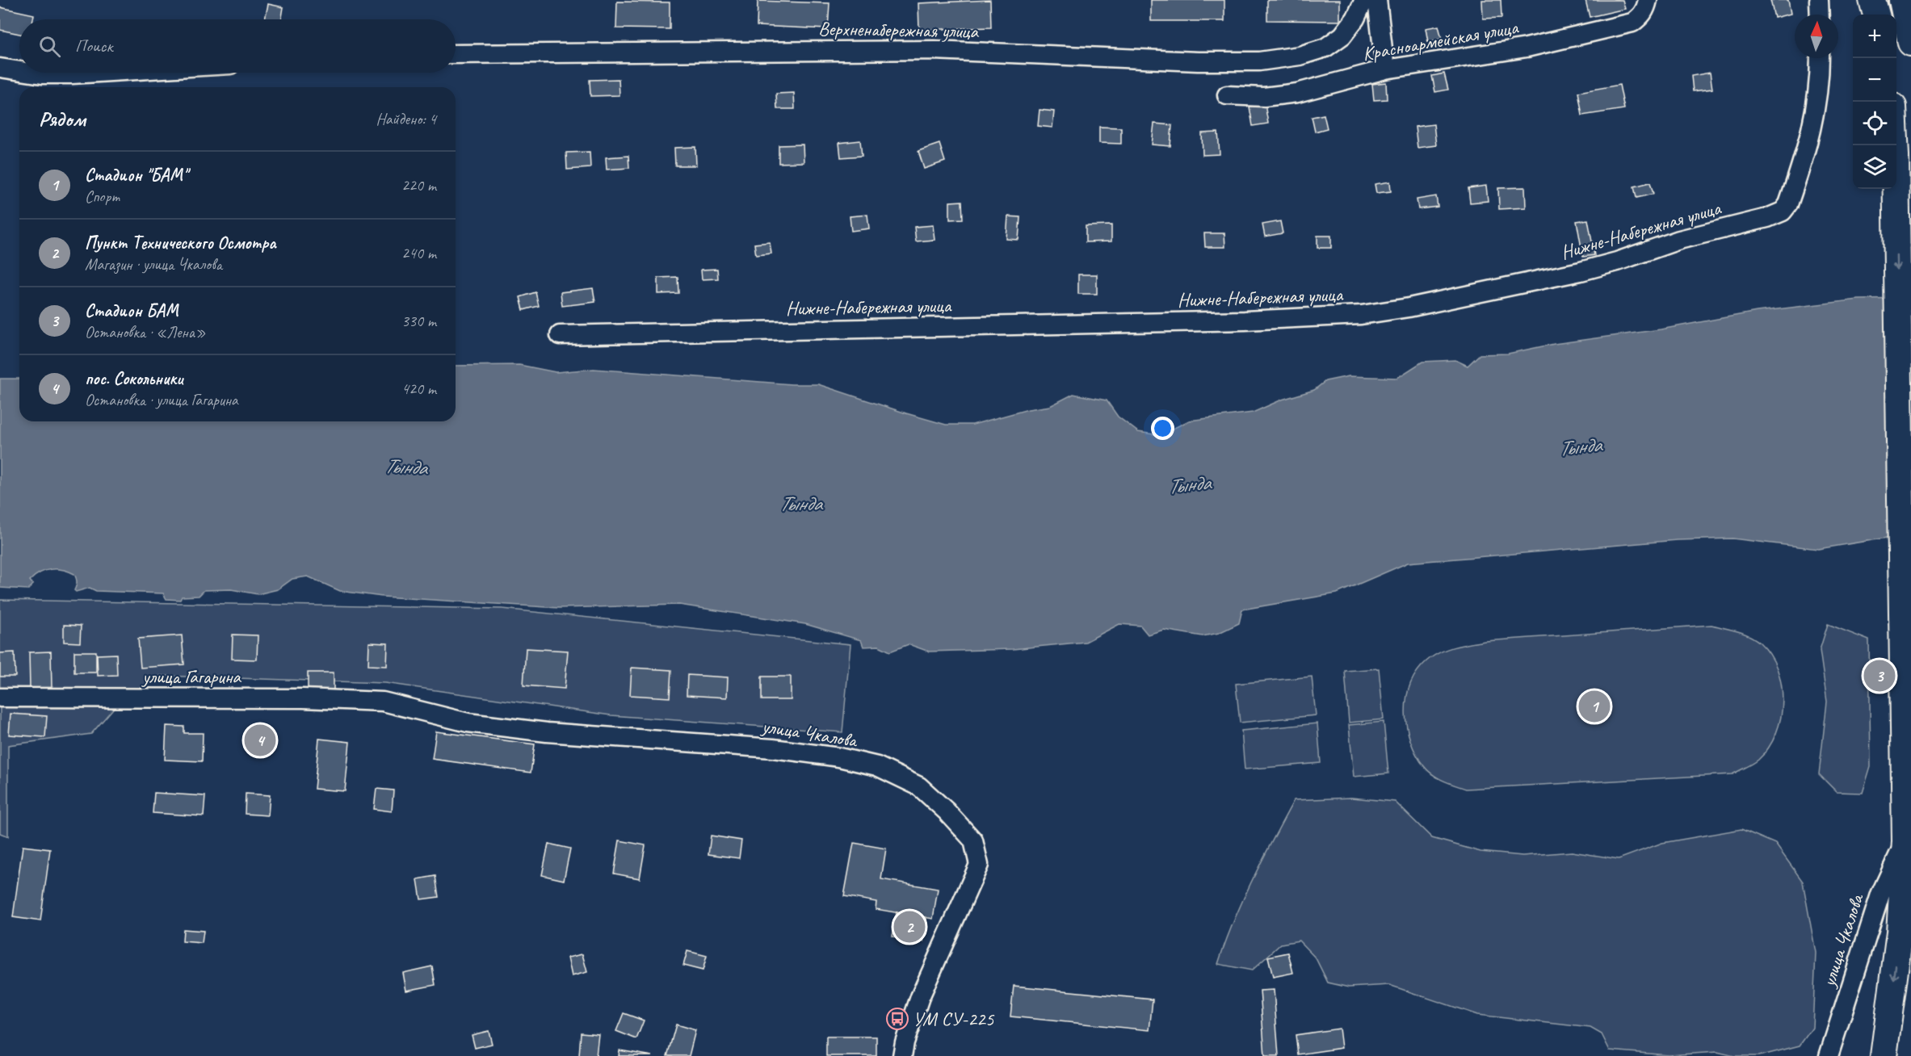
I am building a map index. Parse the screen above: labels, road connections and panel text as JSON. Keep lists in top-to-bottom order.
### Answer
{
  "streets": {
    "street": [
      "Верхненабережная улица",
      "Красноармейская улица",
      "Нижне-Набережная улица",
      "улица Гагарина",
      "улица Чкалова"
    ]
  },
  "crossings": [
    ["Верхненабережная улица", "Красноармейская улица"],
    ["улица Гагарина", "улица Чкалова"]
  ],
  "water": ["Тында"],
  "places": {
    "bus stop": ["УМ СУ-225"]
  },
  "north": "top",
  "page": {
    "map_buttons": ["+", "−"],
    "search": "Поиск",
    "heading": ["Рядом", "Найдено: 4"],
    "list": [
      {
        "mark": "1",
        "name": "Стадион \"БАМ\"",
        "note": "Спорт",
        "value": "220 m"
      },
      {
        "mark": "2",
        "name": "Пункт Технического Осмотра",
        "note": "Магазин · улица Чкалова",
        "value": "240 m"
      },
      {
        "mark": "3",
        "name": "Стадион БАМ",
        "note": "Остановка · «Лена»",
        "value": "330 m"
      },
      {
        "mark": "4",
        "name": "пос. Сокольники",
        "note": "Остановка · улица Гагарина",
        "value": "420 m"
      }
    ],
    "pins": [
      "3",
      "1",
      "4",
      "2"
    ]
  }
}
